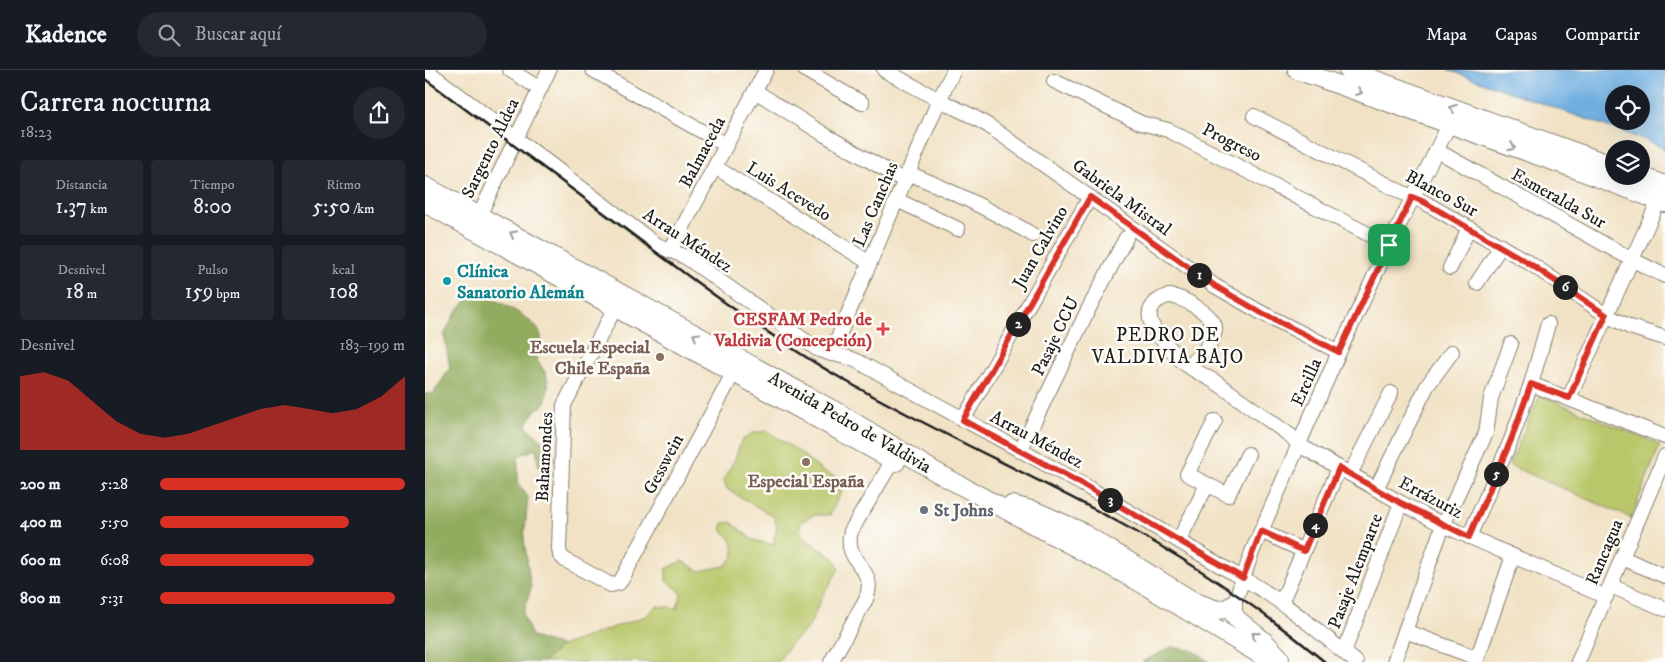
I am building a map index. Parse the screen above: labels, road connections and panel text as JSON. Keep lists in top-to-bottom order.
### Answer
{
  "streets": {
    "main road": ["Avenida Pedro de Valdivia"],
    "street": [
      "Progreso",
      "Sargento Aldea",
      "Balmaceda",
      "Luis Acevedo",
      "Blanco Sur",
      "Gabriela Mistral",
      "Esmeralda Sur",
      "Las Canchas",
      "Arrau Méndez",
      "Juan Calvino",
      "Pasaje CCU",
      "Ercilla",
      "Bahamondes",
      "Gesswein",
      "Errázuriz",
      "Rancagua",
      "Pasaje Alemparte"
    ]
  },
  "crossings": [
    ["Progreso", "Ercilla"],
    ["Sargento Aldea", "Arrau Méndez"],
    ["Sargento Aldea", "Avenida Pedro de Valdivia"],
    ["Balmaceda", "Luis Acevedo"],
    ["Balmaceda", "Arrau Méndez"],
    ["Luis Acevedo", "Las Canchas"],
    ["Blanco Sur", "Ercilla"],
    ["Gabriela Mistral", "Las Canchas"],
    ["Gabriela Mistral", "Juan Calvino"],
    ["Gabriela Mistral", "Ercilla"],
    ["Esmeralda Sur", "Ercilla"],
    ["Las Canchas", "Arrau Méndez"],
    ["Arrau Méndez", "Juan Calvino"],
    ["Arrau Méndez", "Pasaje CCU"],
    ["Arrau Méndez", "Ercilla"],
    ["Arrau Méndez", "Pasaje Alemparte"],
    ["Ercilla", "Errázuriz"],
    ["Avenida Pedro de Valdivia", "Bahamondes"],
    ["Avenida Pedro de Valdivia", "Gesswein"],
    ["Bahamondes", "Gesswein"],
    ["Errázuriz", "Rancagua"],
    ["Errázuriz", "Pasaje Alemparte"]
  ],
  "districts": ["PEDRO DE VALDIVIA BAJO"],
  "places": {
    "other": [
      "Clínica Sanatorio Alemán",
      "Escuela Especial Chile España",
      "Especial España",
      "St Johns"
    ],
    "health": ["CESFAM Pedro de Valdivia (Concepción)"]
  },
  "page": {
    "header": "Kadence",
    "search": "Buscar aquí",
    "nav": ["Mapa", "Capas", "Compartir"],
    "heading": ["Carrera nocturna", "18:23"],
    "stats": [
      ["Distancia", "1.37 km"],
      ["Tiempo", "8:00"],
      ["Ritmo", "5:50 /km"],
      ["Desnivel", "18 m"],
      ["Pulso", "159 bpm"],
      ["kcal", "108"]
    ],
    "pins": [
      "1",
      "6",
      "2",
      "5",
      "3",
      "4"
    ],
    "chart": ["Desnivel", "183–199 m"],
    "list": [
      {
        "name": "200 m",
        "note": "5:28"
      },
      {
        "name": "400 m",
        "note": "5:50"
      },
      {
        "name": "600 m",
        "note": "6:08"
      },
      {
        "name": "800 m",
        "note": "5:31"
      }
    ]
  }
}
